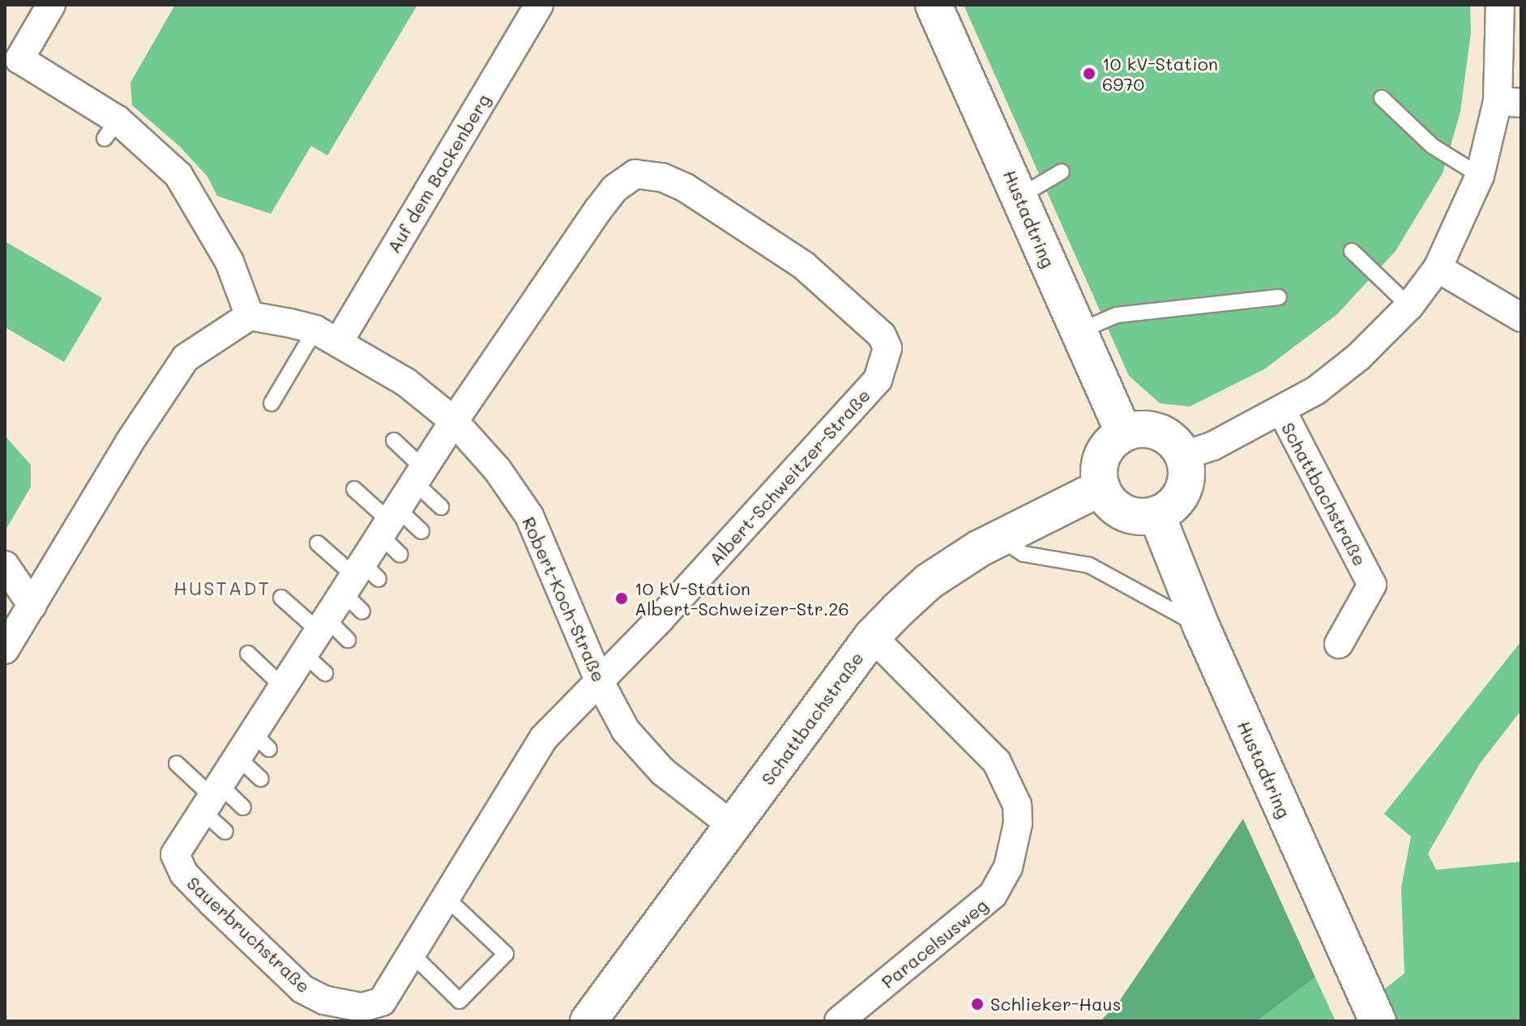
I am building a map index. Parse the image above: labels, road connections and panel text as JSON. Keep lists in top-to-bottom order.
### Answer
{
  "streets": {
    "street": [
      "Auf dem Backenberg",
      "Hustadtring",
      "Albert-Schweitzer-Straße",
      "Schattbachstraße",
      "Robert-Koch-Straße",
      "Sauerbruchstraße",
      "Paracelsusweg"
    ]
  },
  "crossings": [
    ["Auf dem Backenberg", "Robert-Koch-Straße"],
    ["Hustadtring", "Schattbachstraße"],
    ["Albert-Schweitzer-Straße", "Robert-Koch-Straße"],
    ["Albert-Schweitzer-Straße", "Sauerbruchstraße"],
    ["Schattbachstraße", "Robert-Koch-Straße"],
    ["Schattbachstraße", "Paracelsusweg"],
    ["Robert-Koch-Straße", "Sauerbruchstraße"]
  ],
  "districts": ["HUSTADT"],
  "places": ["10 kV-Station 6970", "10 kV-Station Albert-Schweizer-Str.26", "Schlieker-Haus"]
}
